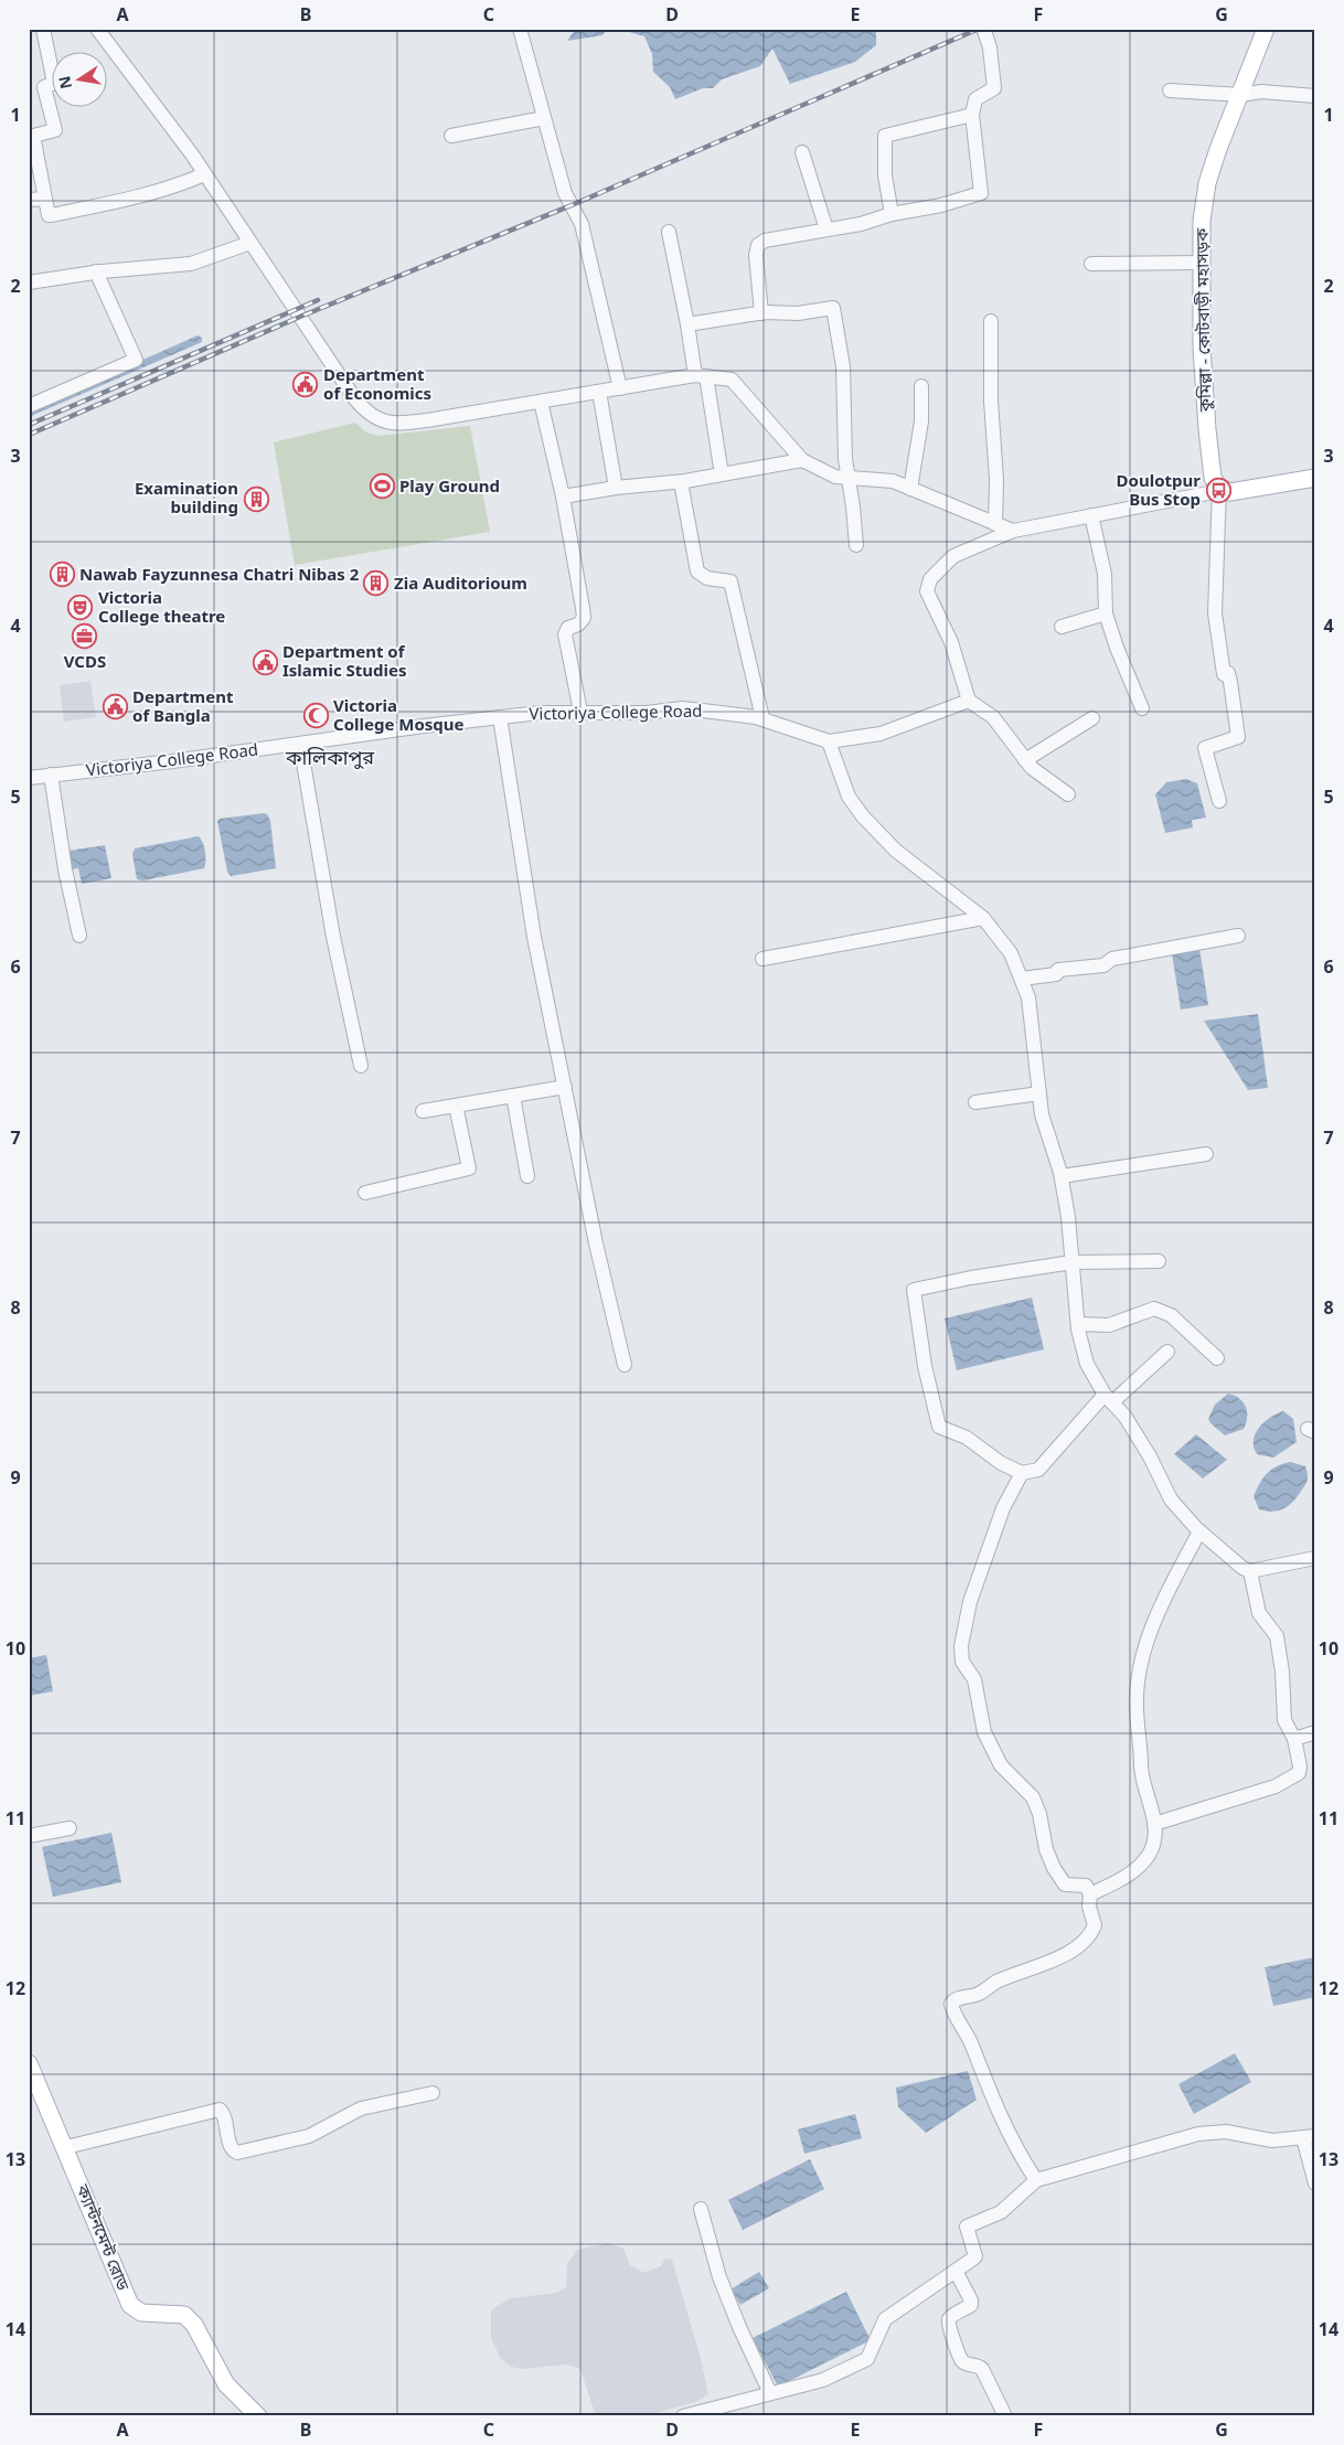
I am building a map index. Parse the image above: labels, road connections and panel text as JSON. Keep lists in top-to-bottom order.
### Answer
{
  "streets": {
    "main road": ["কুমিল্লা - কোটবাড়ী মহাসড়ক", "ক্যান্টনমেন্ট রোড"],
    "street": ["Victoriya College Road"]
  },
  "districts": ["কালিকাপুর"],
  "places": {
    "public building": ["Department of Economics", "Department of Islamic Studies", "Department of Bangla"],
    "sports": ["Play Ground"],
    "bus stop": ["Doulotpur Bus Stop"],
    "building": ["Examination building", "Nawab Fayzunnesa Chatri Nibas 2", "Zia Auditorioum"],
    "theatre": ["Victoria College theatre"],
    "office": ["VCDS"],
    "mosque": ["Victoria College Mosque"]
  },
  "north": "left",
  "grid": {
    "columns": [
      "A",
      "B",
      "C",
      "D",
      "E",
      "F",
      "G"
    ],
    "rows": [
      "1",
      "2",
      "3",
      "4",
      "5",
      "6",
      "7",
      "8",
      "9",
      "10",
      "11",
      "12",
      "13",
      "14"
    ]
  }
}
